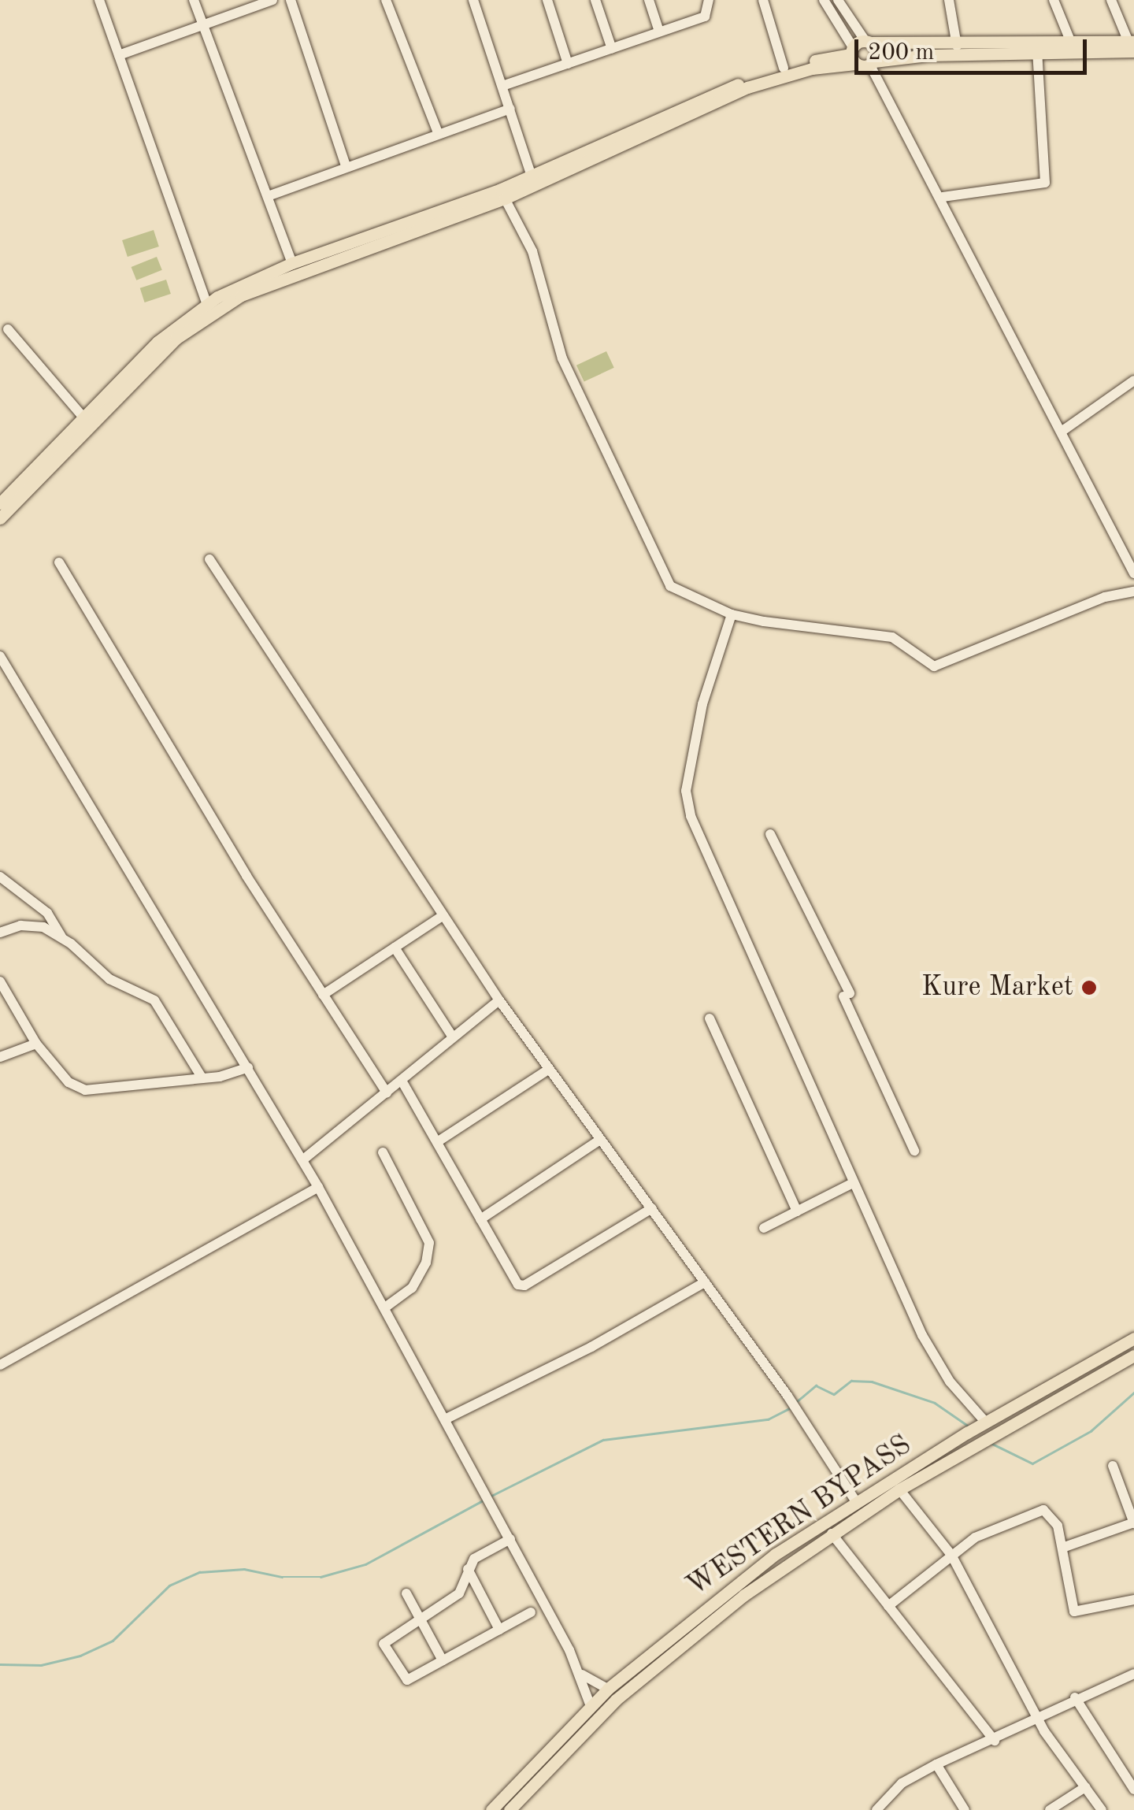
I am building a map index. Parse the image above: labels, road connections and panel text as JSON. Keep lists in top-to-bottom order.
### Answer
{
  "streets": {
    "main road": ["WESTERN BYPASS"]
  },
  "places": ["Kure Market"],
  "scale_bar": "200 m"
}
